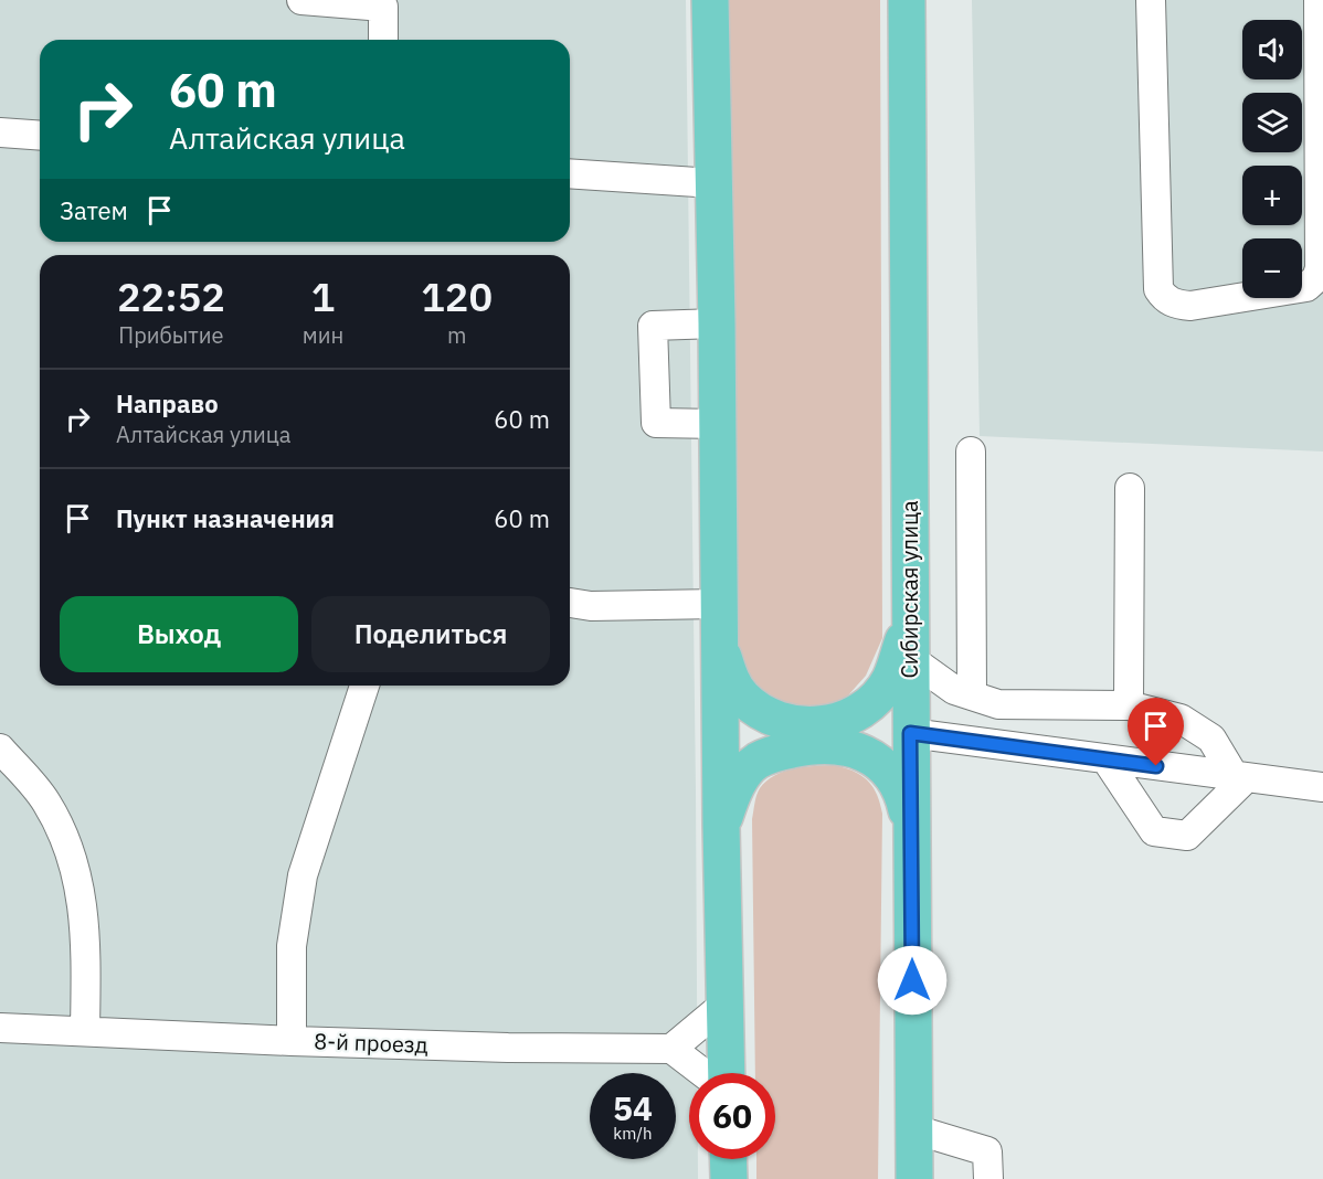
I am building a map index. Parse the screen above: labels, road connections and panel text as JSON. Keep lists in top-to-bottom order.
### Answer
{
  "streets": {
    "main road": ["Сибирская улица"],
    "street": ["8-й проезд"]
  },
  "page": {
    "map_buttons": ["+", "−"],
    "turn": ["60 m", "Алтайская улица"],
    "then": "Затем",
    "eta": [
      "22:52",
      "Прибытие",
      "1",
      "мин",
      "120",
      "m"
    ],
    "list": [
      {
        "name": "Направо",
        "note": "Алтайская улица",
        "value": "60 m"
      },
      {
        "name": "Пункт назначения",
        "value": "60 m"
      }
    ],
    "buttons": ["Выход", "Поделиться"],
    "speed": "54 km/h",
    "limit": "60"
  }
}
